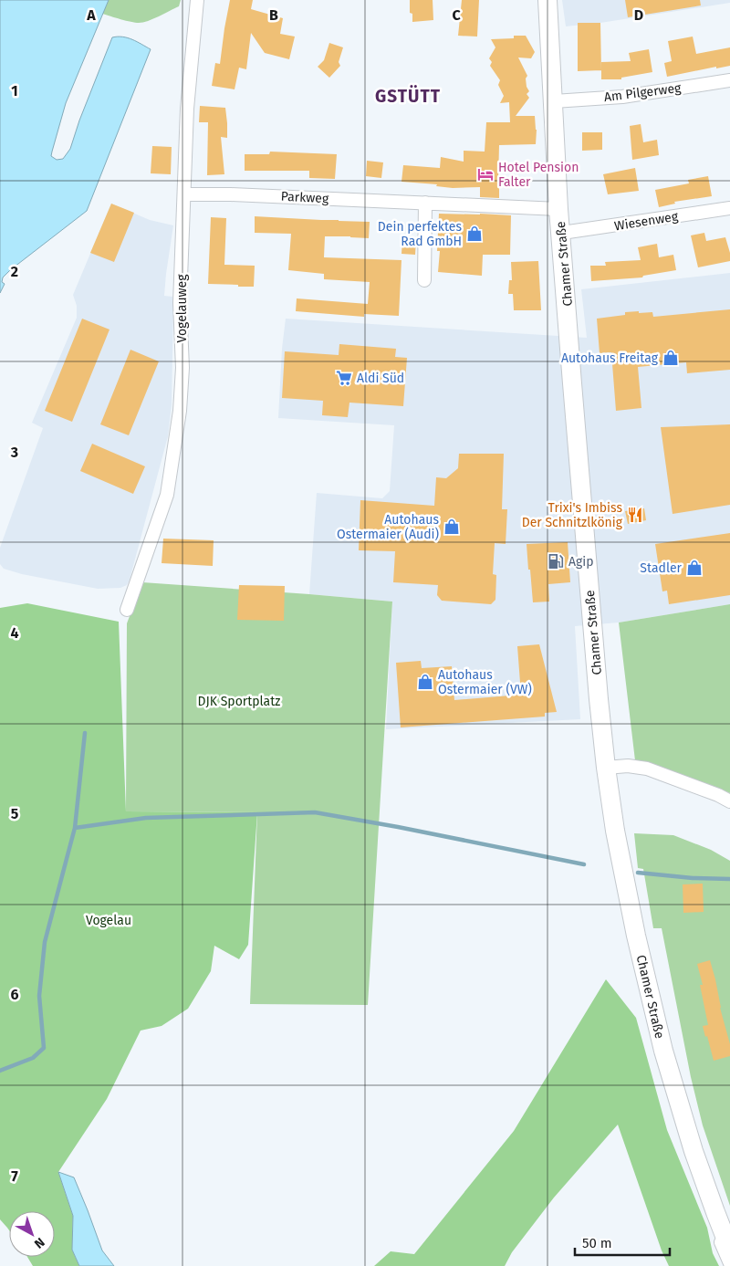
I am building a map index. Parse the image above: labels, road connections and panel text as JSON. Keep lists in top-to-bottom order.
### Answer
{
  "streets": {
    "main road": ["Chamer Straße"],
    "street": [
      "Am Pilgerweg",
      "Parkweg",
      "Wiesenweg",
      "Vogelauweg"
    ]
  },
  "crossings": [
    ["Am Pilgerweg", "Chamer Straße"],
    ["Parkweg", "Chamer Straße"],
    ["Parkweg", "Vogelauweg"],
    ["Wiesenweg", "Chamer Straße"]
  ],
  "districts": ["GSTÜTT"],
  "parks": ["DJK Sportplatz", "Vogelau"],
  "places": {
    "hotel": ["Hotel Pension Falter"],
    "shop": [
      "Dein perfektes Rad GmbH",
      "Autohaus Freitag",
      "Autohaus Ostermaier (Audi)",
      "Stadler",
      "Autohaus Ostermaier (VW)"
    ],
    "supermarket": ["Aldi Süd"],
    "restaurant": ["Trixi's Imbiss Der Schnitzlkönig"],
    "fuel station": ["Agip"]
  },
  "scale_bar": "50 m",
  "north": "bottom right",
  "grid": {
    "columns": [
      "A",
      "B",
      "C",
      "D"
    ],
    "rows": [
      "1",
      "2",
      "3",
      "4",
      "5",
      "6",
      "7"
    ]
  }
}
